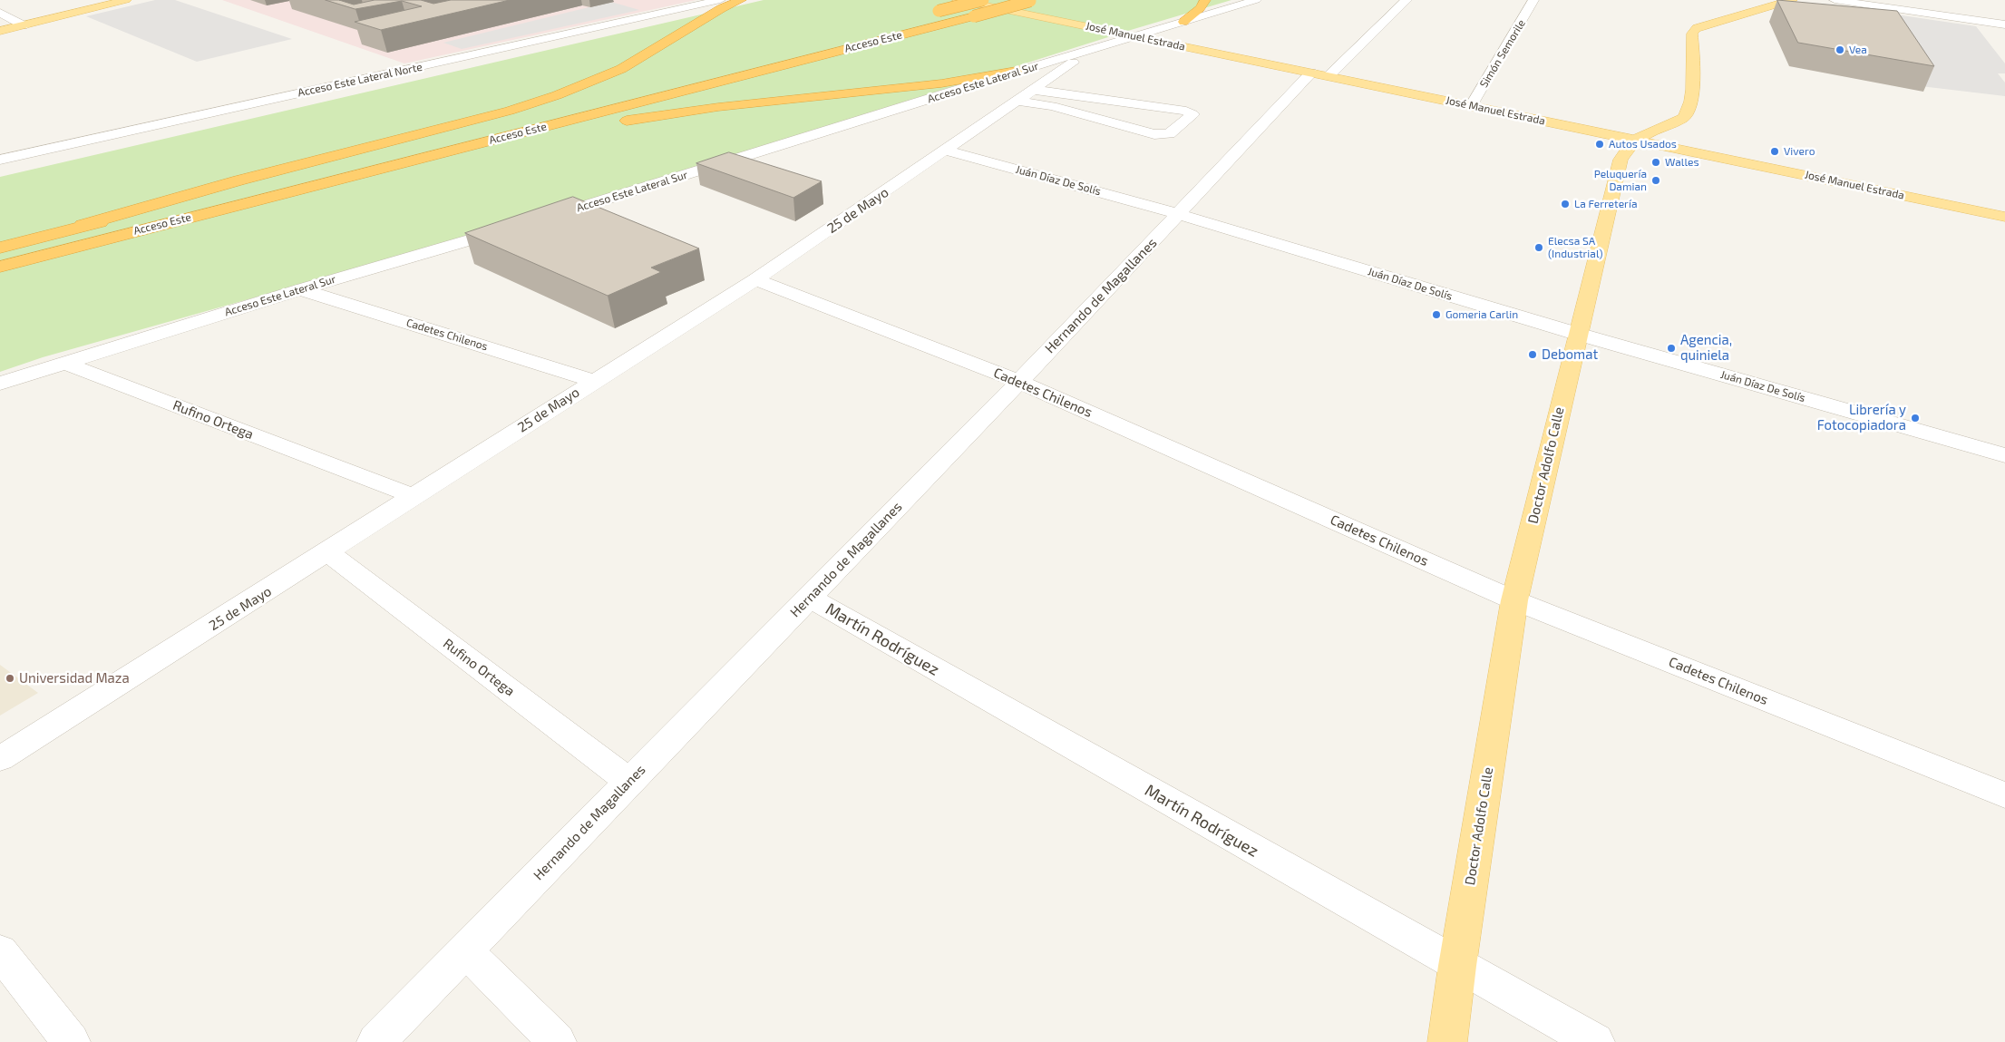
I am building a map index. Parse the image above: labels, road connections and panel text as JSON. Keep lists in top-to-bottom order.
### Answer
{
  "streets": {
    "highway": ["Acceso Este"],
    "main road": ["José Manuel Estrada", "Doctor Adolfo Calle"],
    "street": [
      "Simón Semorile",
      "Acceso Este Lateral Norte",
      "Acceso Este Lateral Sur",
      "Juán Díaz De Solís",
      "25 de Mayo",
      "Hernando de Magallanes",
      "Cadetes Chilenos",
      "Rufino Ortega",
      "Martín Rodríguez"
    ]
  },
  "crossings": [
    ["José Manuel Estrada", "Simón Semorile"],
    ["José Manuel Estrada", "Acceso Este Lateral Sur"],
    ["José Manuel Estrada", "Hernando de Magallanes"],
    ["José Manuel Estrada", "Doctor Adolfo Calle"],
    ["Acceso Este Lateral Sur", "25 de Mayo"],
    ["Acceso Este Lateral Sur", "Cadetes Chilenos"],
    ["Acceso Este Lateral Sur", "Rufino Ortega"],
    ["Juán Díaz De Solís", "25 de Mayo"],
    ["Juán Díaz De Solís", "Hernando de Magallanes"],
    ["Juán Díaz De Solís", "Doctor Adolfo Calle"],
    ["25 de Mayo", "Cadetes Chilenos"],
    ["25 de Mayo", "Rufino Ortega"],
    ["Hernando de Magallanes", "Cadetes Chilenos"],
    ["Hernando de Magallanes", "Rufino Ortega"],
    ["Hernando de Magallanes", "Martín Rodríguez"],
    ["Cadetes Chilenos", "Doctor Adolfo Calle"],
    ["Doctor Adolfo Calle", "Martín Rodríguez"]
  ],
  "places": [
    "Vea",
    "Autos Usados",
    "Vivero",
    "Walles",
    "Peluquería Damian",
    "La Ferretería",
    "Elecsa SA (Industrial)",
    "Gomeria Carlin",
    "Agencia, quiniela",
    "Debomat",
    "Librería y Fotocopiadora",
    "Universidad Maza"
  ]
}
